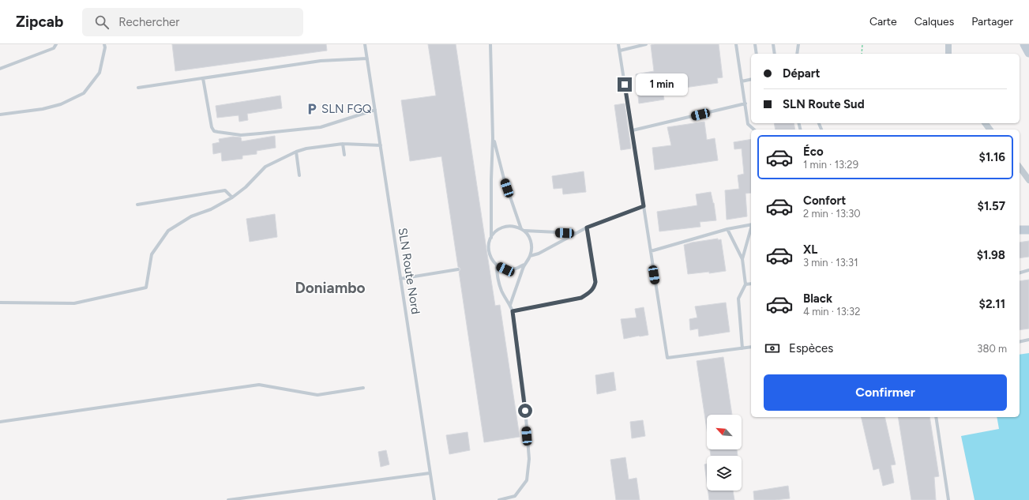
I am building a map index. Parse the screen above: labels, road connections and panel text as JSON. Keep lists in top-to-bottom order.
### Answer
{
  "streets": {
    "lane": ["SLN Route Nord"]
  },
  "districts": ["Doniambo"],
  "places": {
    "parking": ["SLN FGQ"]
  },
  "north": "top left",
  "page": {
    "header": "Zipcab",
    "search": "Rechercher",
    "nav": ["Carte", "Calques", "Partager"],
    "banner": ["Départ", "SLN Route Sud"],
    "bubble": "1 min",
    "list": [
      {
        "name": "Éco",
        "note": "1 min · 13:29",
        "value": "$1.16"
      },
      {
        "name": "Confort",
        "note": "2 min · 13:30",
        "value": "$1.57"
      },
      {
        "name": "XL",
        "note": "3 min · 13:31",
        "value": "$1.98"
      },
      {
        "name": "Black",
        "note": "4 min · 13:32",
        "value": "$2.11"
      }
    ],
    "pay": ["Espèces", "380 m"],
    "buttons": "Confirmer"
  }
}
